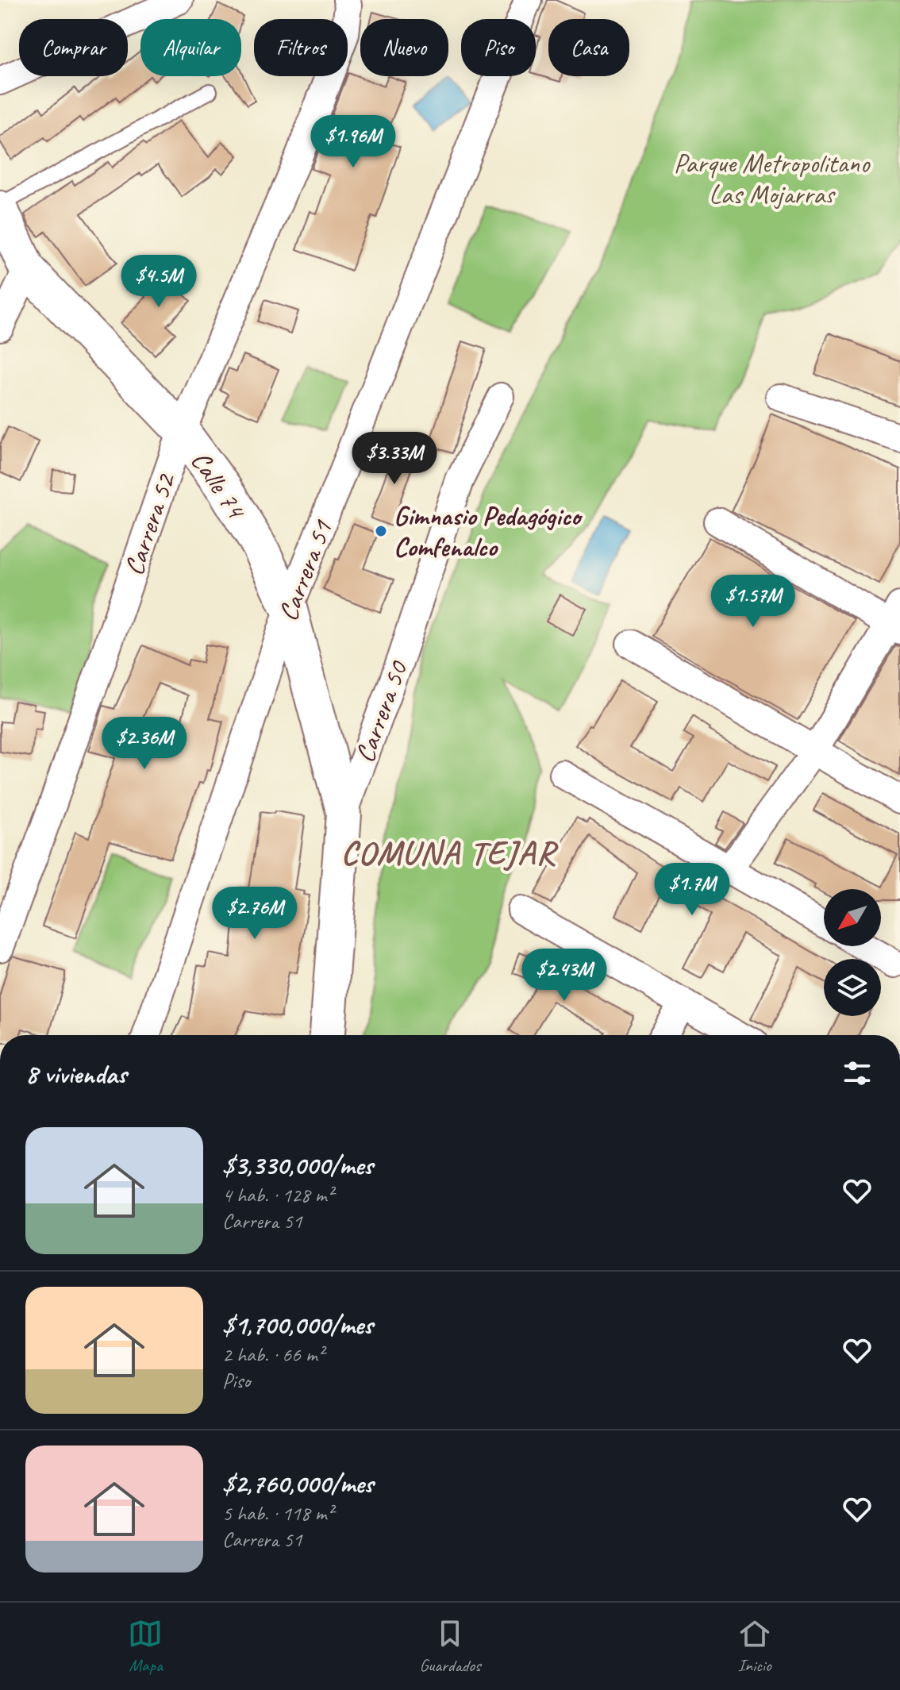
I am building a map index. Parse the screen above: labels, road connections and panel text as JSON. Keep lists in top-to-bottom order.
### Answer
{
  "streets": {
    "street": [
      "Calle 74",
      "Carrera 52",
      "Carrera 51",
      "Carrera 50"
    ]
  },
  "crossings": [
    ["Calle 74", "Carrera 52"],
    ["Calle 74", "Carrera 51"],
    ["Calle 74", "Carrera 50"]
  ],
  "districts": ["COMUNA TEJAR"],
  "parks": ["Parque Metropolitano Las Mojarras"],
  "places": ["Gimnasio Pedagógico Comfenalco"],
  "north": "bottom left",
  "page": {
    "chip": [
      "Comprar",
      "Alquilar",
      "Filtros",
      "Nuevo",
      "Piso",
      "Casa"
    ],
    "price": [
      "$1.96M",
      "$4.5M",
      "$3.33M",
      "$1.57M",
      "$2.36M",
      "$1.7M",
      "$2.76M",
      "$2.43M"
    ],
    "heading": "8 viviendas",
    "list": [
      {
        "name": "$3,330,000/mes",
        "note": "4 hab. · 128 m² · Carrera 51"
      },
      {
        "name": "$1,700,000/mes",
        "note": "2 hab. · 66 m² · Piso"
      },
      {
        "name": "$2,760,000/mes",
        "note": "5 hab. · 118 m² · Carrera 51"
      }
    ],
    "tabs": ["Mapa", "Guardados", "Inicio"]
  }
}
